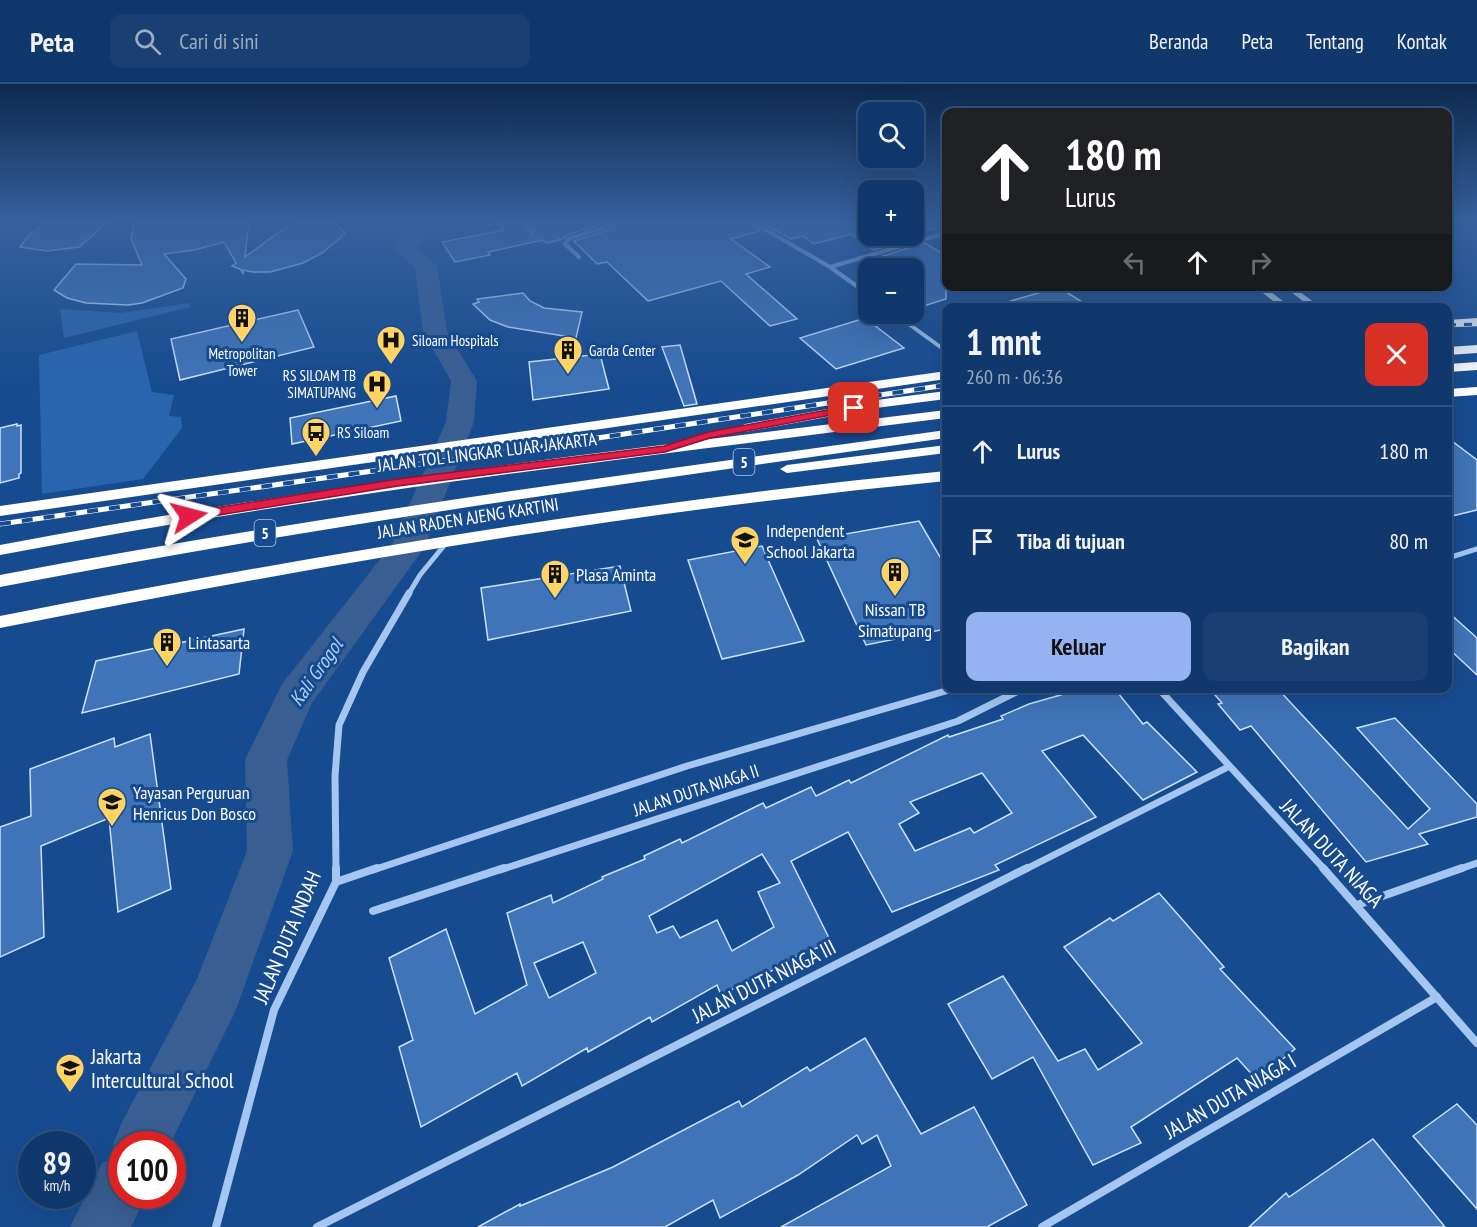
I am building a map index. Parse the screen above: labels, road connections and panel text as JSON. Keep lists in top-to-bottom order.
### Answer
{
  "streets": {
    "highway": ["JALAN TOL LINGKAR LUAR JAKARTA", "5", "JALAN RADEN AJENG KARTINI"],
    "street": [
      "JALAN DUTA NIAGA II",
      "JALAN DUTA NIAGA",
      "JALAN DUTA INDAH",
      "JALAN DUTA NIAGA III",
      "JALAN DUTA NIAGA I"
    ]
  },
  "crossings": [
    ["JALAN RADEN AJENG KARTINI", "JALAN DUTA INDAH"],
    ["JALAN DUTA NIAGA II", "JALAN DUTA INDAH"],
    ["JALAN DUTA NIAGA", "JALAN DUTA NIAGA III"],
    ["JALAN DUTA NIAGA", "JALAN DUTA NIAGA I"]
  ],
  "water": ["Kali Grogol"],
  "places": {
    "building": [
      "Metropolitan Tower",
      "Garda Center",
      "Nissan TB Simatupang",
      "Plasa Aminta",
      "Lintasarta"
    ],
    "hospital": ["Siloam Hospitals", "RS SILOAM TB SIMATUPANG"],
    "bus stop": ["RS Siloam"],
    "school or university": ["Independent School Jakarta", "Yayasan Perguruan Henricus Don Bosco", "Jakarta Intercultural School"]
  },
  "page": {
    "header": "Peta",
    "search": "Cari di sini",
    "nav": [
      "Beranda",
      "Peta",
      "Tentang",
      "Kontak"
    ],
    "map_buttons": ["+", "−"],
    "turn": ["180 m", "Lurus"],
    "heading": ["1 mnt", "260 m · 06:36"],
    "list": [
      {
        "name": "Lurus",
        "value": "180 m"
      },
      {
        "name": "Tiba di tujuan",
        "value": "80 m"
      }
    ],
    "buttons": ["Keluar", "Bagikan"],
    "speed": "89 km/h",
    "limit": "100"
  }
}
